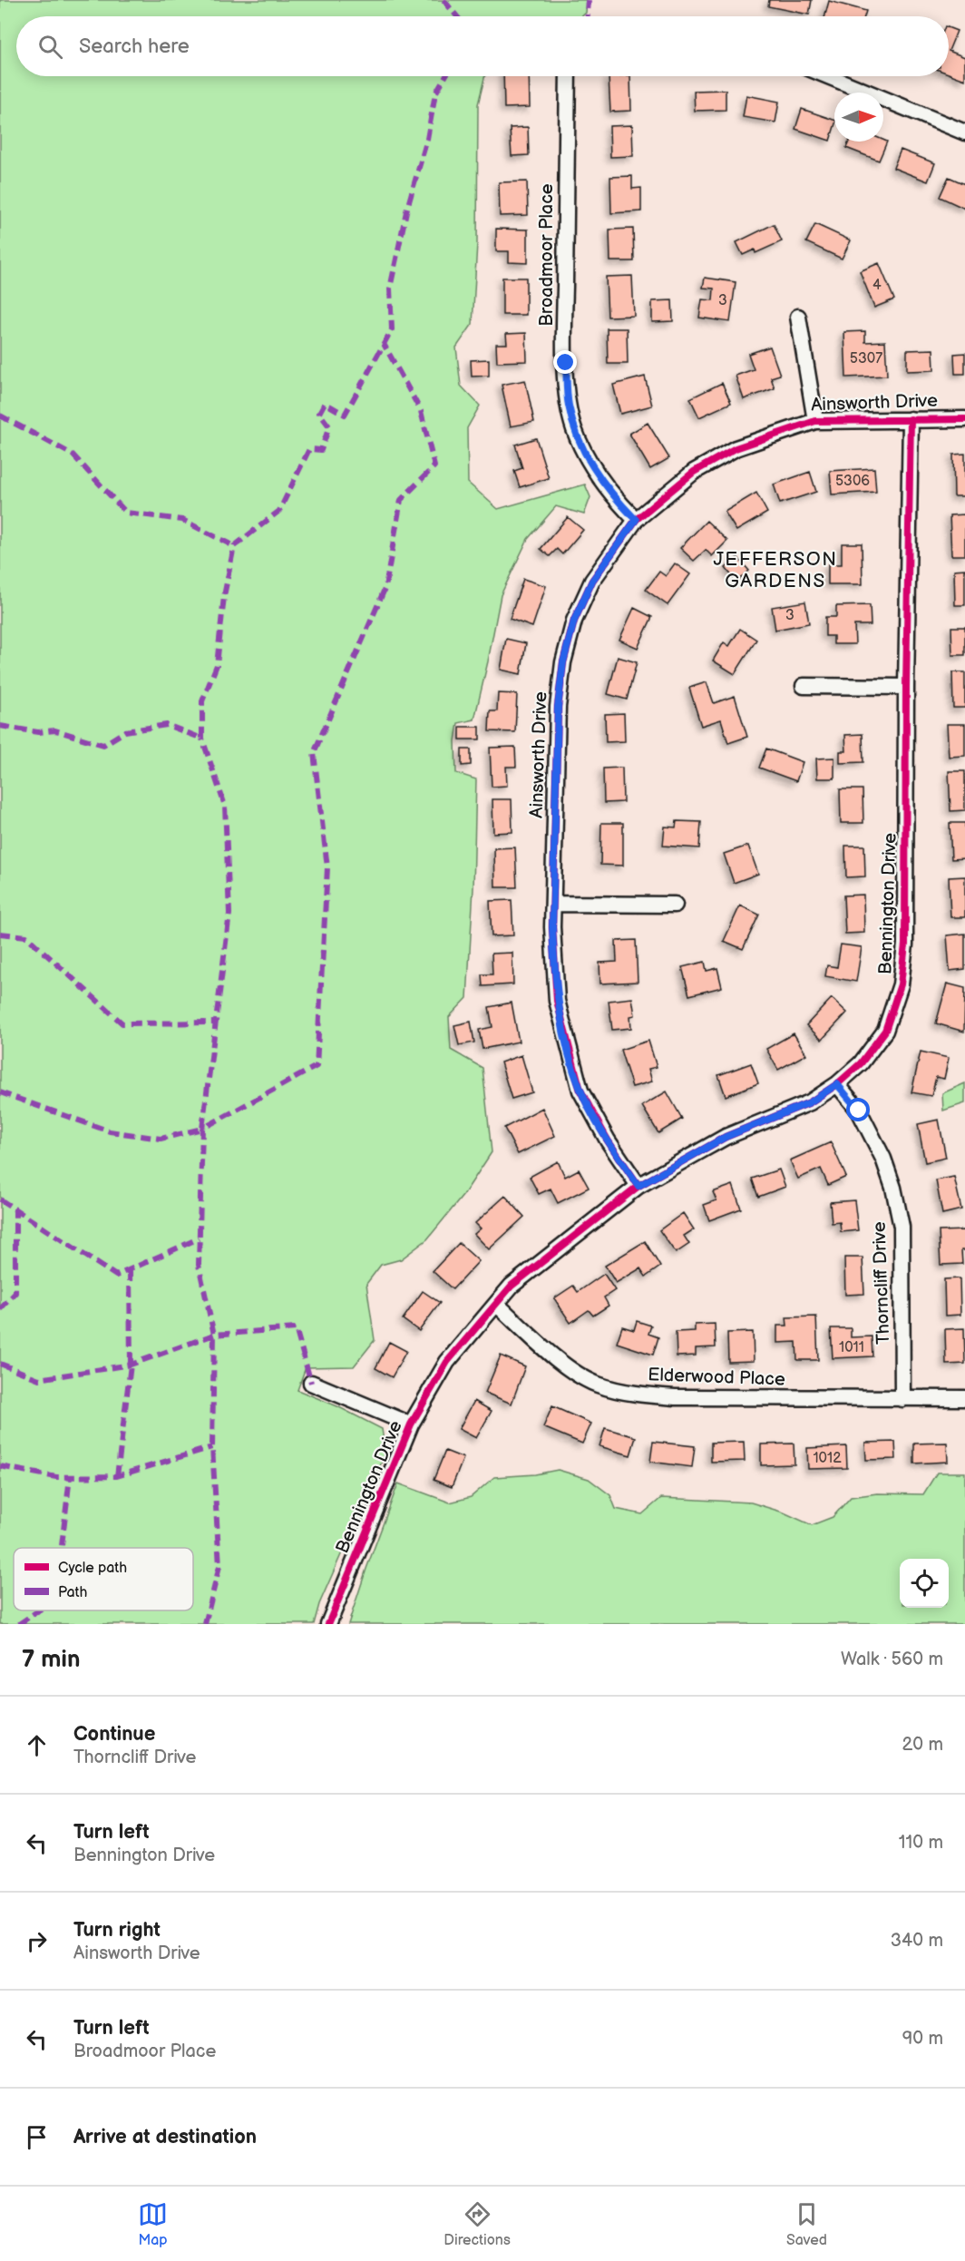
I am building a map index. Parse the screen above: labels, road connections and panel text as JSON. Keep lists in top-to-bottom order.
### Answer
{
  "streets": {
    "street": [
      "Broadmoor Place",
      "Ainsworth Drive",
      "Bennington Drive",
      "Thorncliff Drive",
      "Elderwood Place"
    ]
  },
  "crossings": [
    ["Broadmoor Place", "Ainsworth Drive"],
    ["Ainsworth Drive", "Bennington Drive"],
    ["Bennington Drive", "Thorncliff Drive"],
    ["Bennington Drive", "Elderwood Place"],
    ["Thorncliff Drive", "Elderwood Place"]
  ],
  "districts": ["JEFFERSON GARDENS"],
  "house_numbers": [
    "4",
    "3",
    "5307",
    "5306",
    "3",
    "1011",
    "1012"
  ],
  "legend": ["Cycle path", "Path"],
  "north": "right",
  "page": {
    "search": "Search here",
    "heading": ["7 min", "Walk · 560 m"],
    "list": [
      ["Continue", "Thorncliff Drive", "20 m"],
      ["Turn left", "Bennington Drive", "110 m"],
      ["Turn right", "Ainsworth Drive", "340 m"],
      ["Turn left", "Broadmoor Place", "90 m"],
      "Arrive at destination"
    ],
    "nav": ["Map", "Directions", "Saved"]
  }
}
